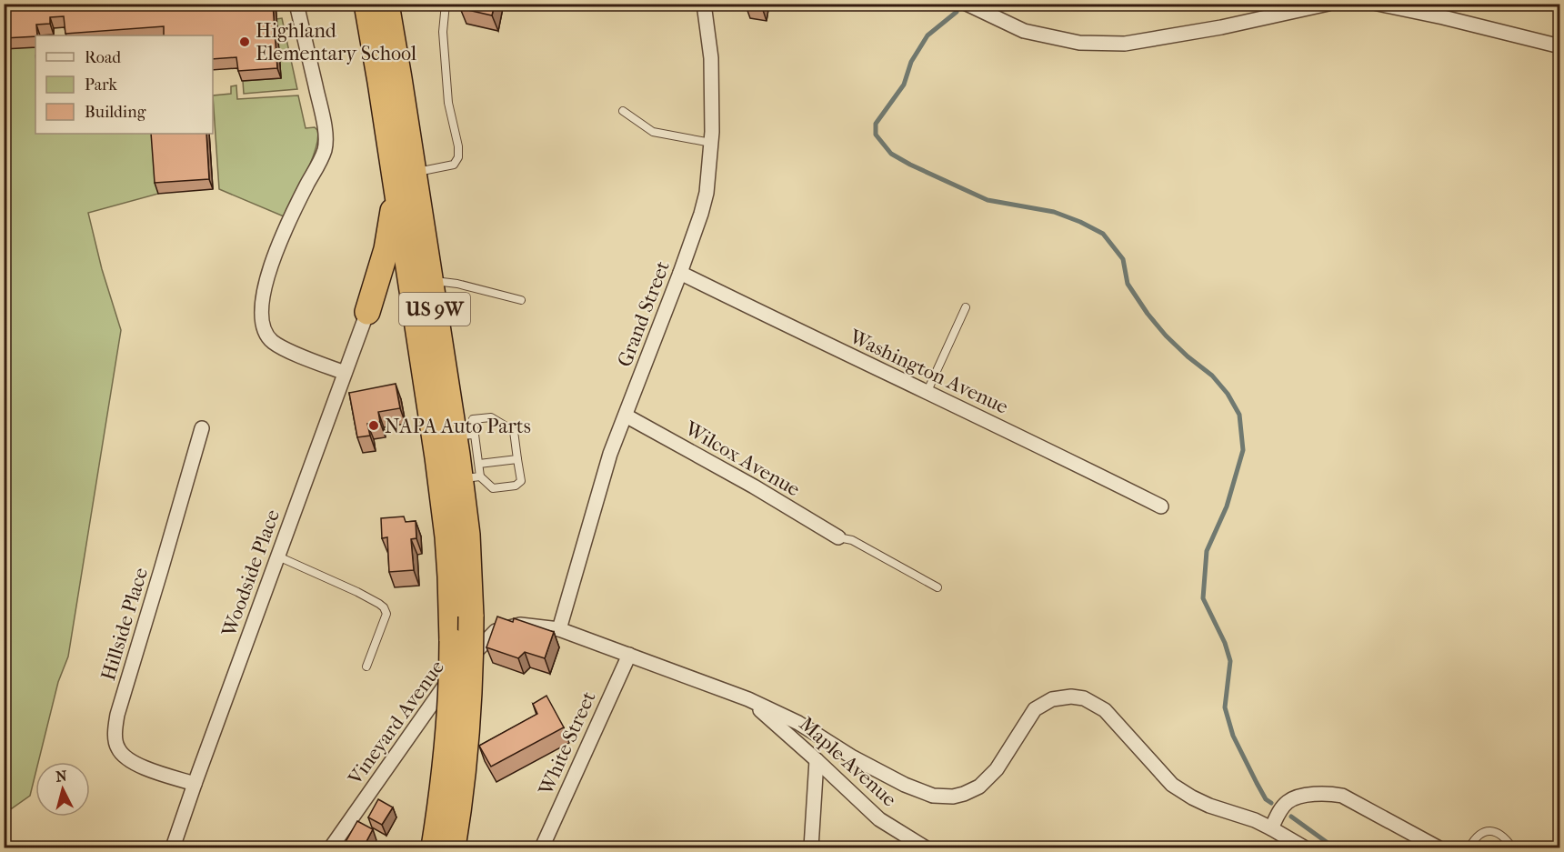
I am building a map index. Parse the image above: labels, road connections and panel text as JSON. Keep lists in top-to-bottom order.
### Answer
{
  "streets": {
    "highway": ["US 9W"],
    "street": [
      "Grand Street",
      "Washington Avenue",
      "Wilcox Avenue",
      "Woodside Place",
      "Hillside Place",
      "Vineyard Avenue",
      "White Street",
      "Maple Avenue"
    ]
  },
  "crossings": [
    ["Grand Street", "Washington Avenue"],
    ["Grand Street", "Wilcox Avenue"],
    ["Grand Street", "Vineyard Avenue"],
    ["Woodside Place", "Hillside Place"],
    ["Vineyard Avenue", "White Street"],
    ["Vineyard Avenue", "Maple Avenue"]
  ],
  "places": ["Highland Elementary School", "NAPA Auto Parts"],
  "legend": ["Road", "Park", "Building"],
  "north": "top"
}
